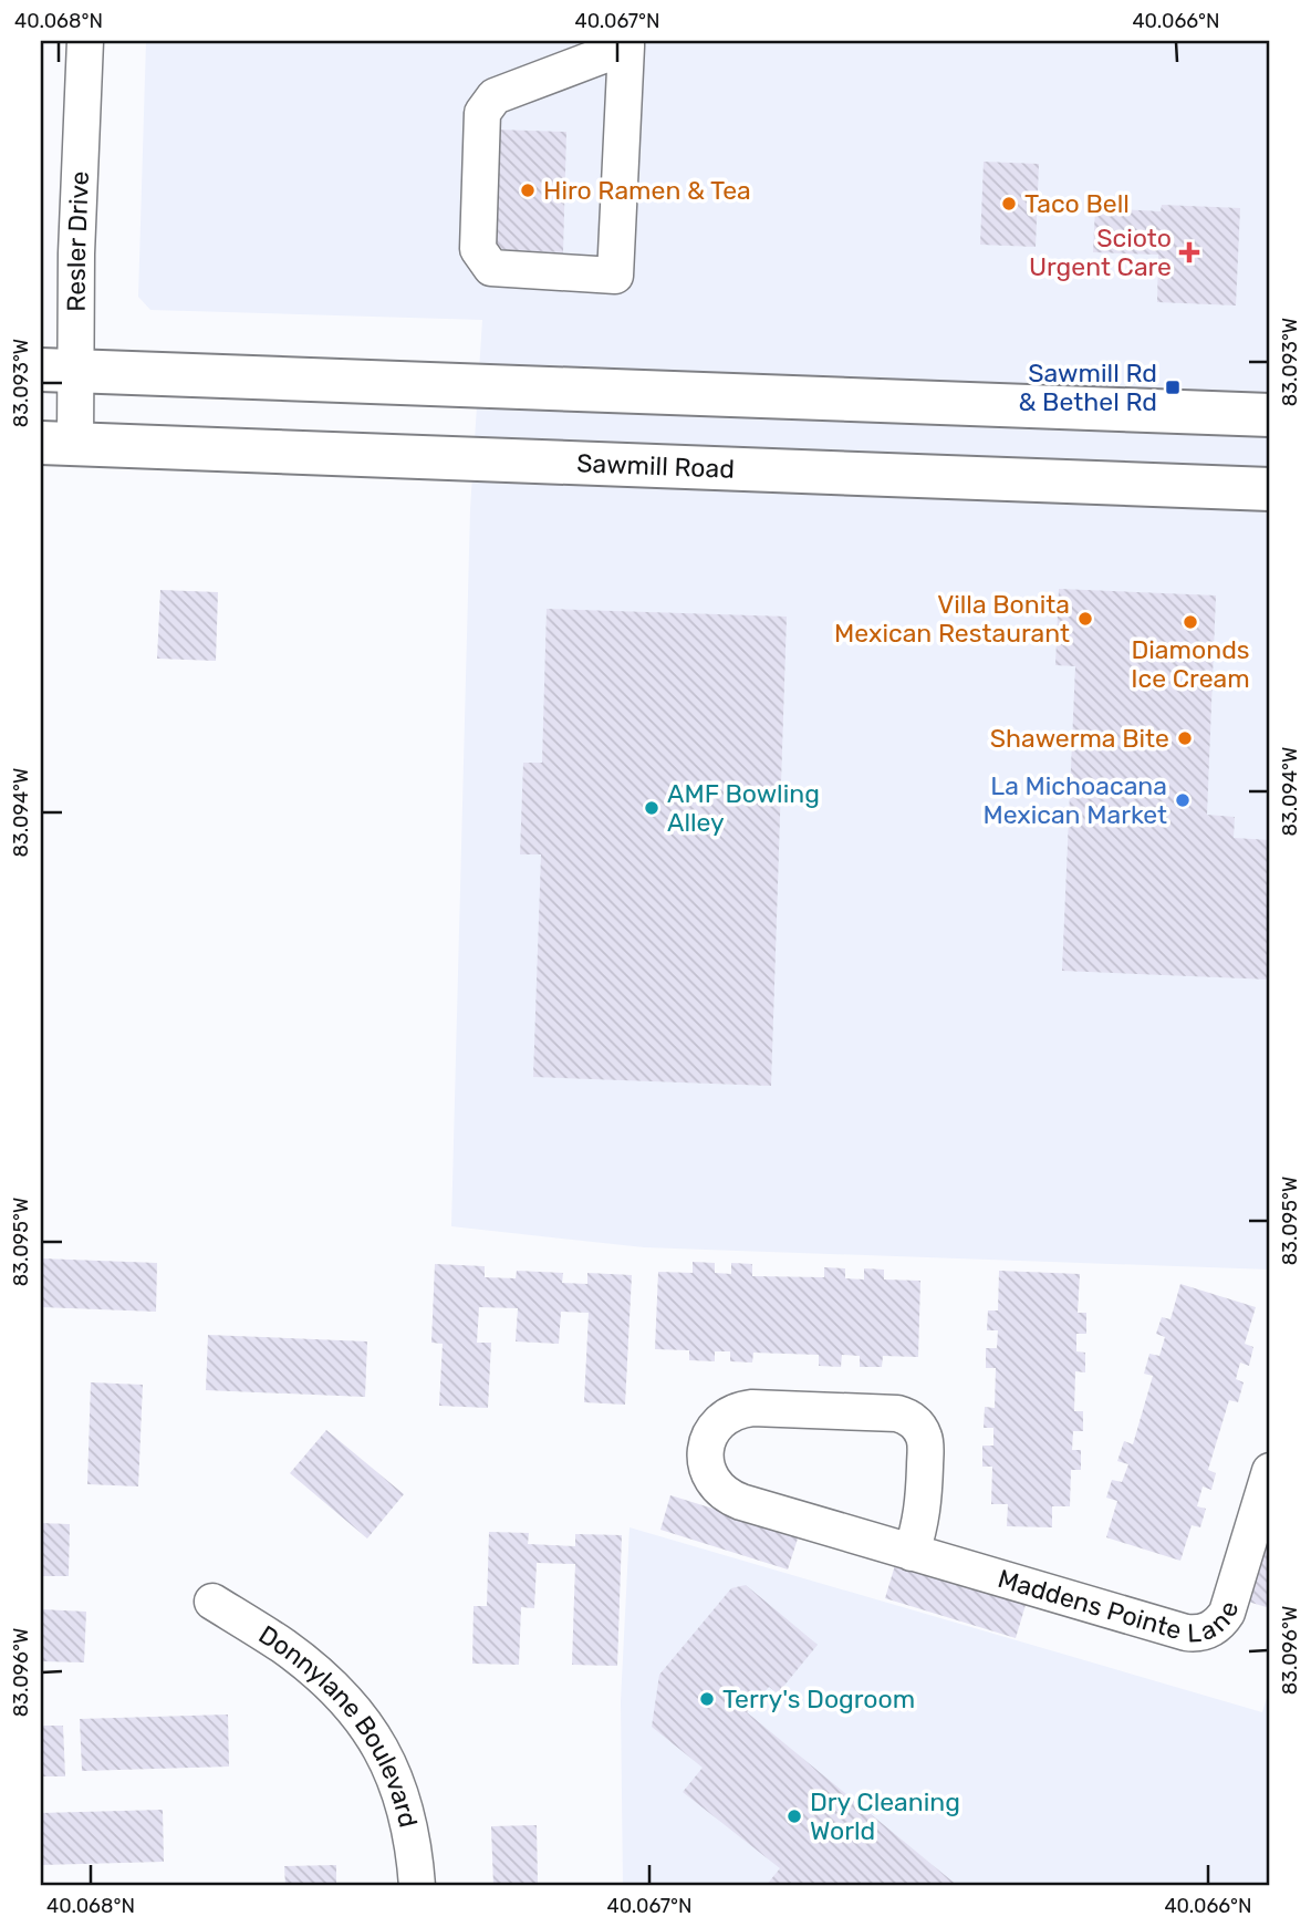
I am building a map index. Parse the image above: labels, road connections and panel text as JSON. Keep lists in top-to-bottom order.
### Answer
{
  "streets": {
    "main road": ["Sawmill Road"],
    "street": ["Resler Drive", "Maddens Pointe Lane", "Donnylane Boulevard"]
  },
  "crossings": [
    ["Resler Drive", "Sawmill Road"]
  ],
  "places": {
    "other": [
      "Hiro Ramen & Tea",
      "Taco Bell",
      "Villa Bonita Mexican Restaurant",
      "Diamonds Ice Cream",
      "Shawerma Bite",
      "La Michoacana Mexican Market",
      "AMF Bowling Alley",
      "Terry's Dogroom",
      "Dry Cleaning World"
    ],
    "health": ["Scioto Urgent Care"],
    "transit": ["Sawmill Rd & Bethel Rd"]
  },
  "coordinates": [
    "40.068°N",
    "40.067°N",
    "40.066°N",
    "83.093°W",
    "83.094°W",
    "83.095°W",
    "83.096°W"
  ]
}
